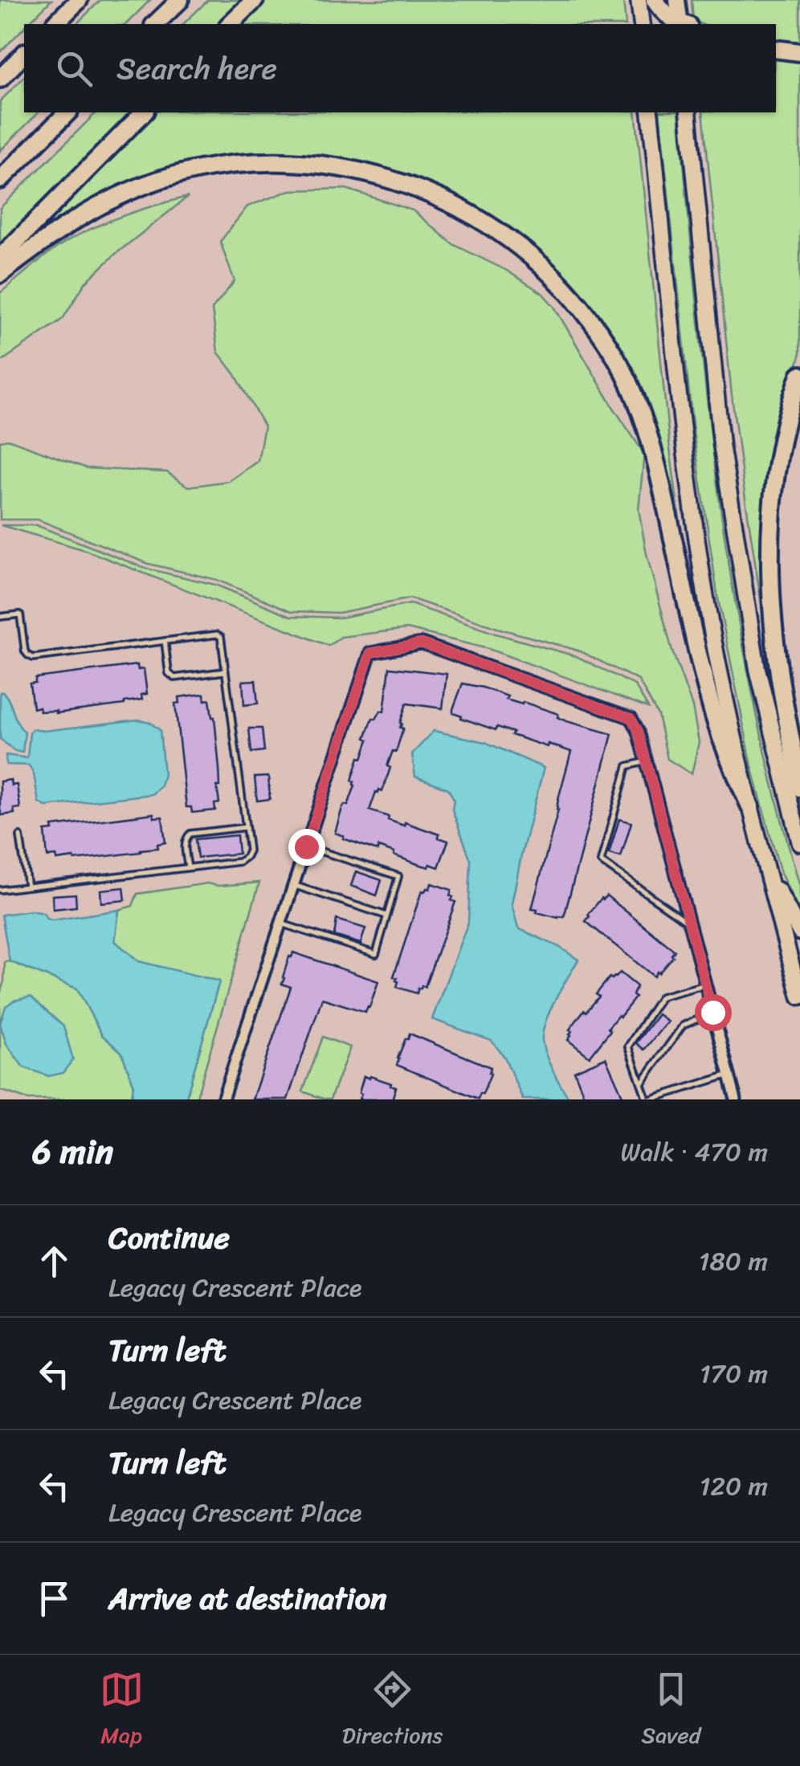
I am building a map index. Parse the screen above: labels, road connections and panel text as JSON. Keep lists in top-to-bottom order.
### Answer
{
  "page": {
    "search": "Search here",
    "heading": ["6 min", "Walk · 470 m"],
    "list": [
      ["Continue", "Legacy Crescent Place", "180 m"],
      ["Turn left", "Legacy Crescent Place", "170 m"],
      ["Turn left", "Legacy Crescent Place", "120 m"],
      "Arrive at destination"
    ],
    "nav": ["Map", "Directions", "Saved"]
  }
}
